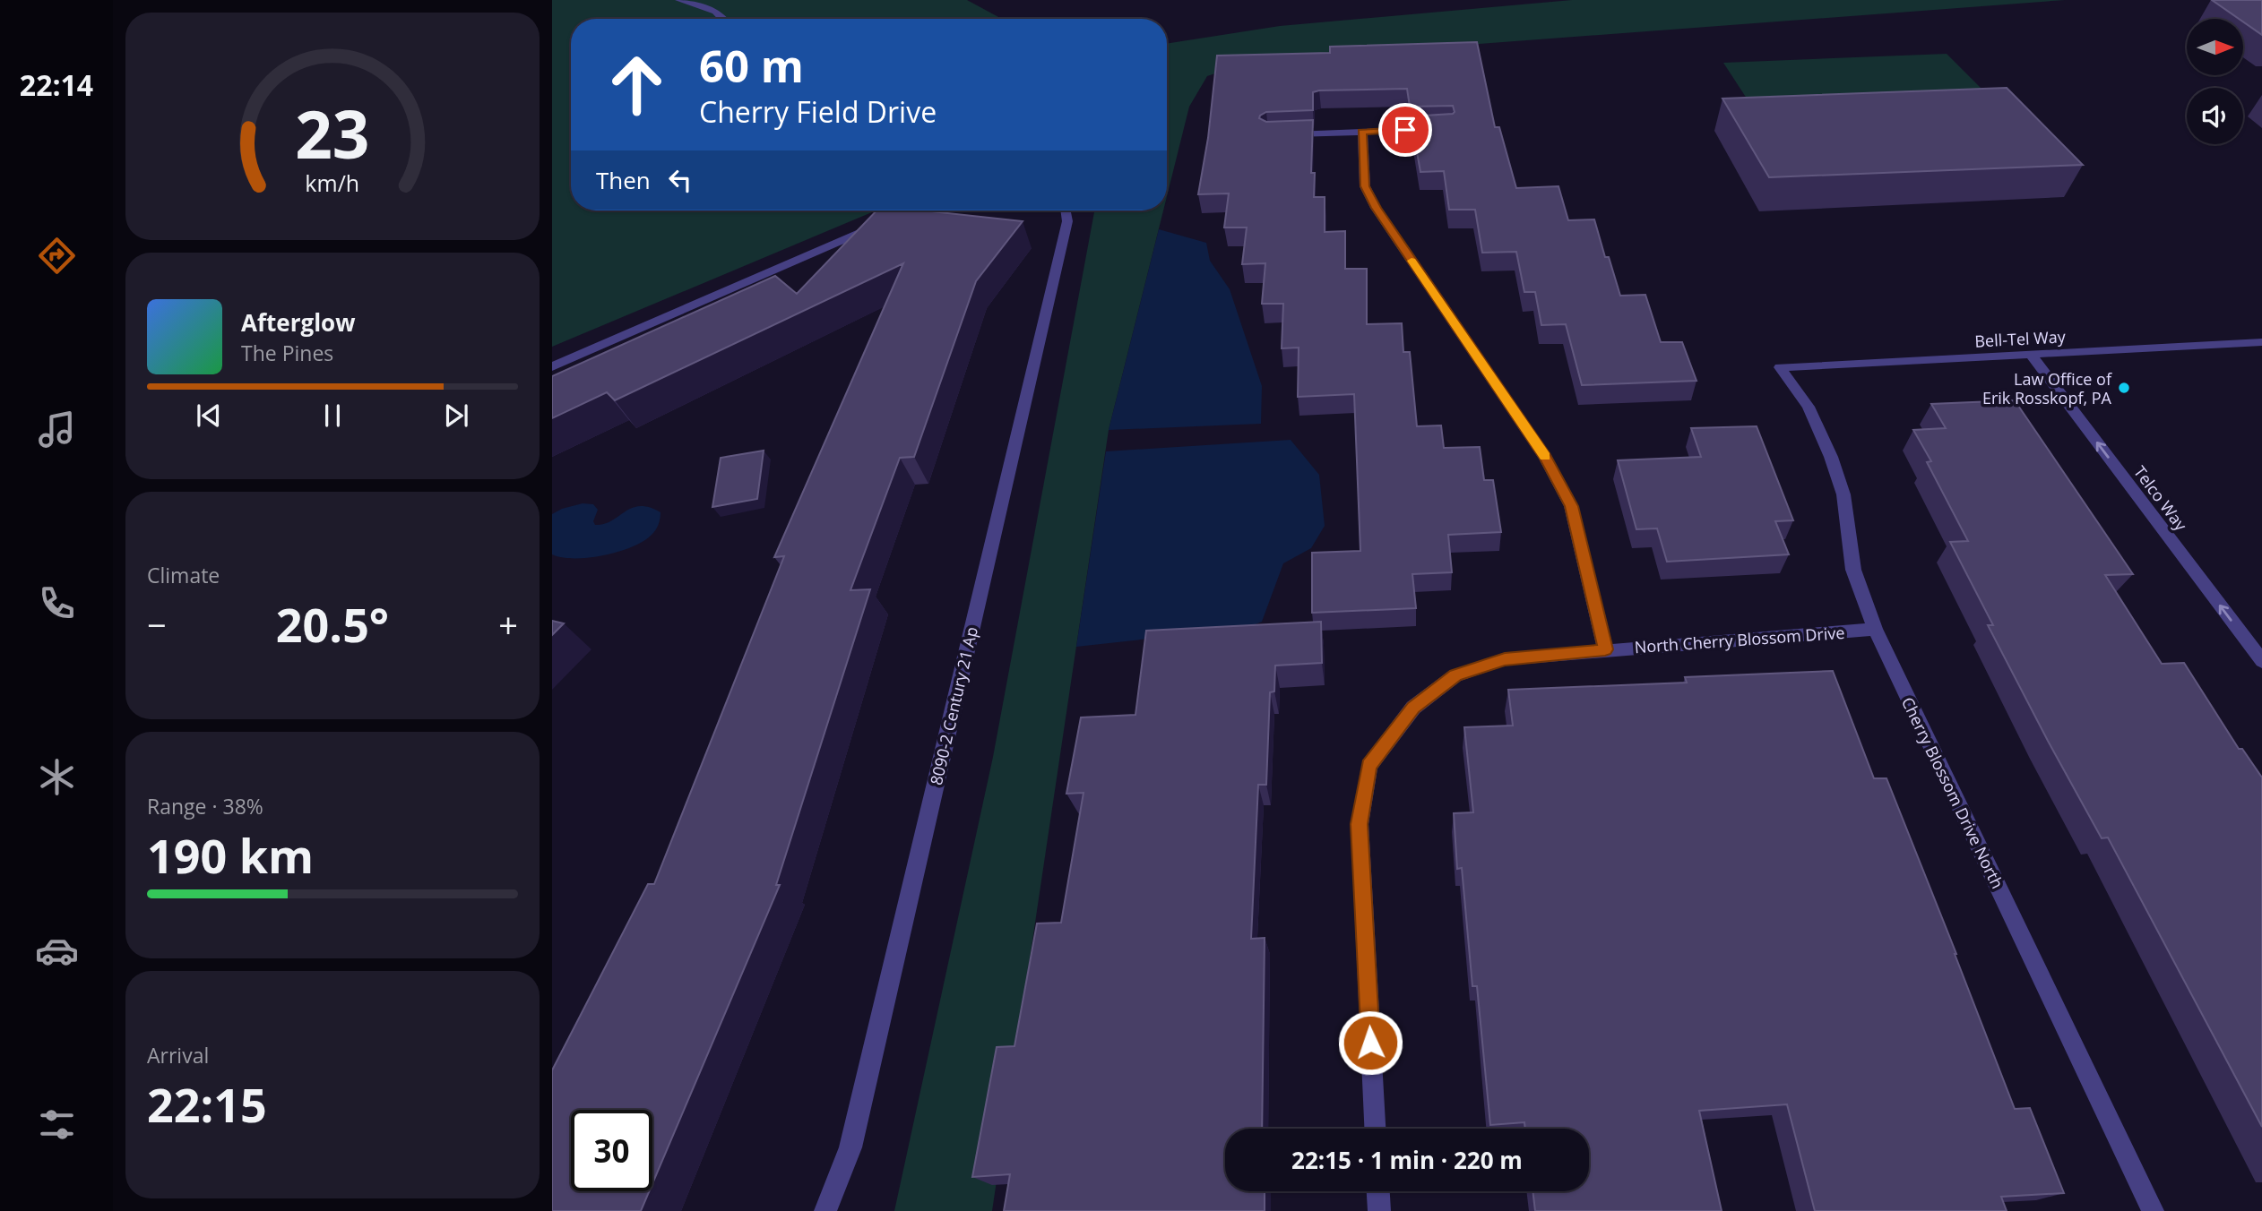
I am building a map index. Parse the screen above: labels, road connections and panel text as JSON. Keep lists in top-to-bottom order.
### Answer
{
  "streets": {
    "street": [
      "Bell-Tel Way",
      "Telco Way",
      "North Cherry Blossom Drive",
      "8090-2 Century 21 Ap",
      "Cherry Blossom Drive North"
    ]
  },
  "crossings": [
    ["Bell-Tel Way", "Telco Way"],
    ["Bell-Tel Way", "Cherry Blossom Drive North"],
    ["North Cherry Blossom Drive", "Cherry Blossom Drive North"]
  ],
  "one_way": ["Telco Way"],
  "places": ["Law Office of Erik Rosskopf, PA"],
  "north": "right",
  "page": {
    "tabs": "22:14",
    "turn": ["60 m", "Cherry Field Drive"],
    "then": "Then",
    "song": ["Afterglow", "The Pines"],
    "tile": [
      "Climate",
      ["Range · 38%", "190 km"],
      ["Arrival", "22:15"]
    ],
    "heat": ["−", "20.5°", "+"],
    "limit": "30",
    "trip": "22:15 · 1 min · 220 m",
    "gauge": ["23", "km/h"]
  }
}
